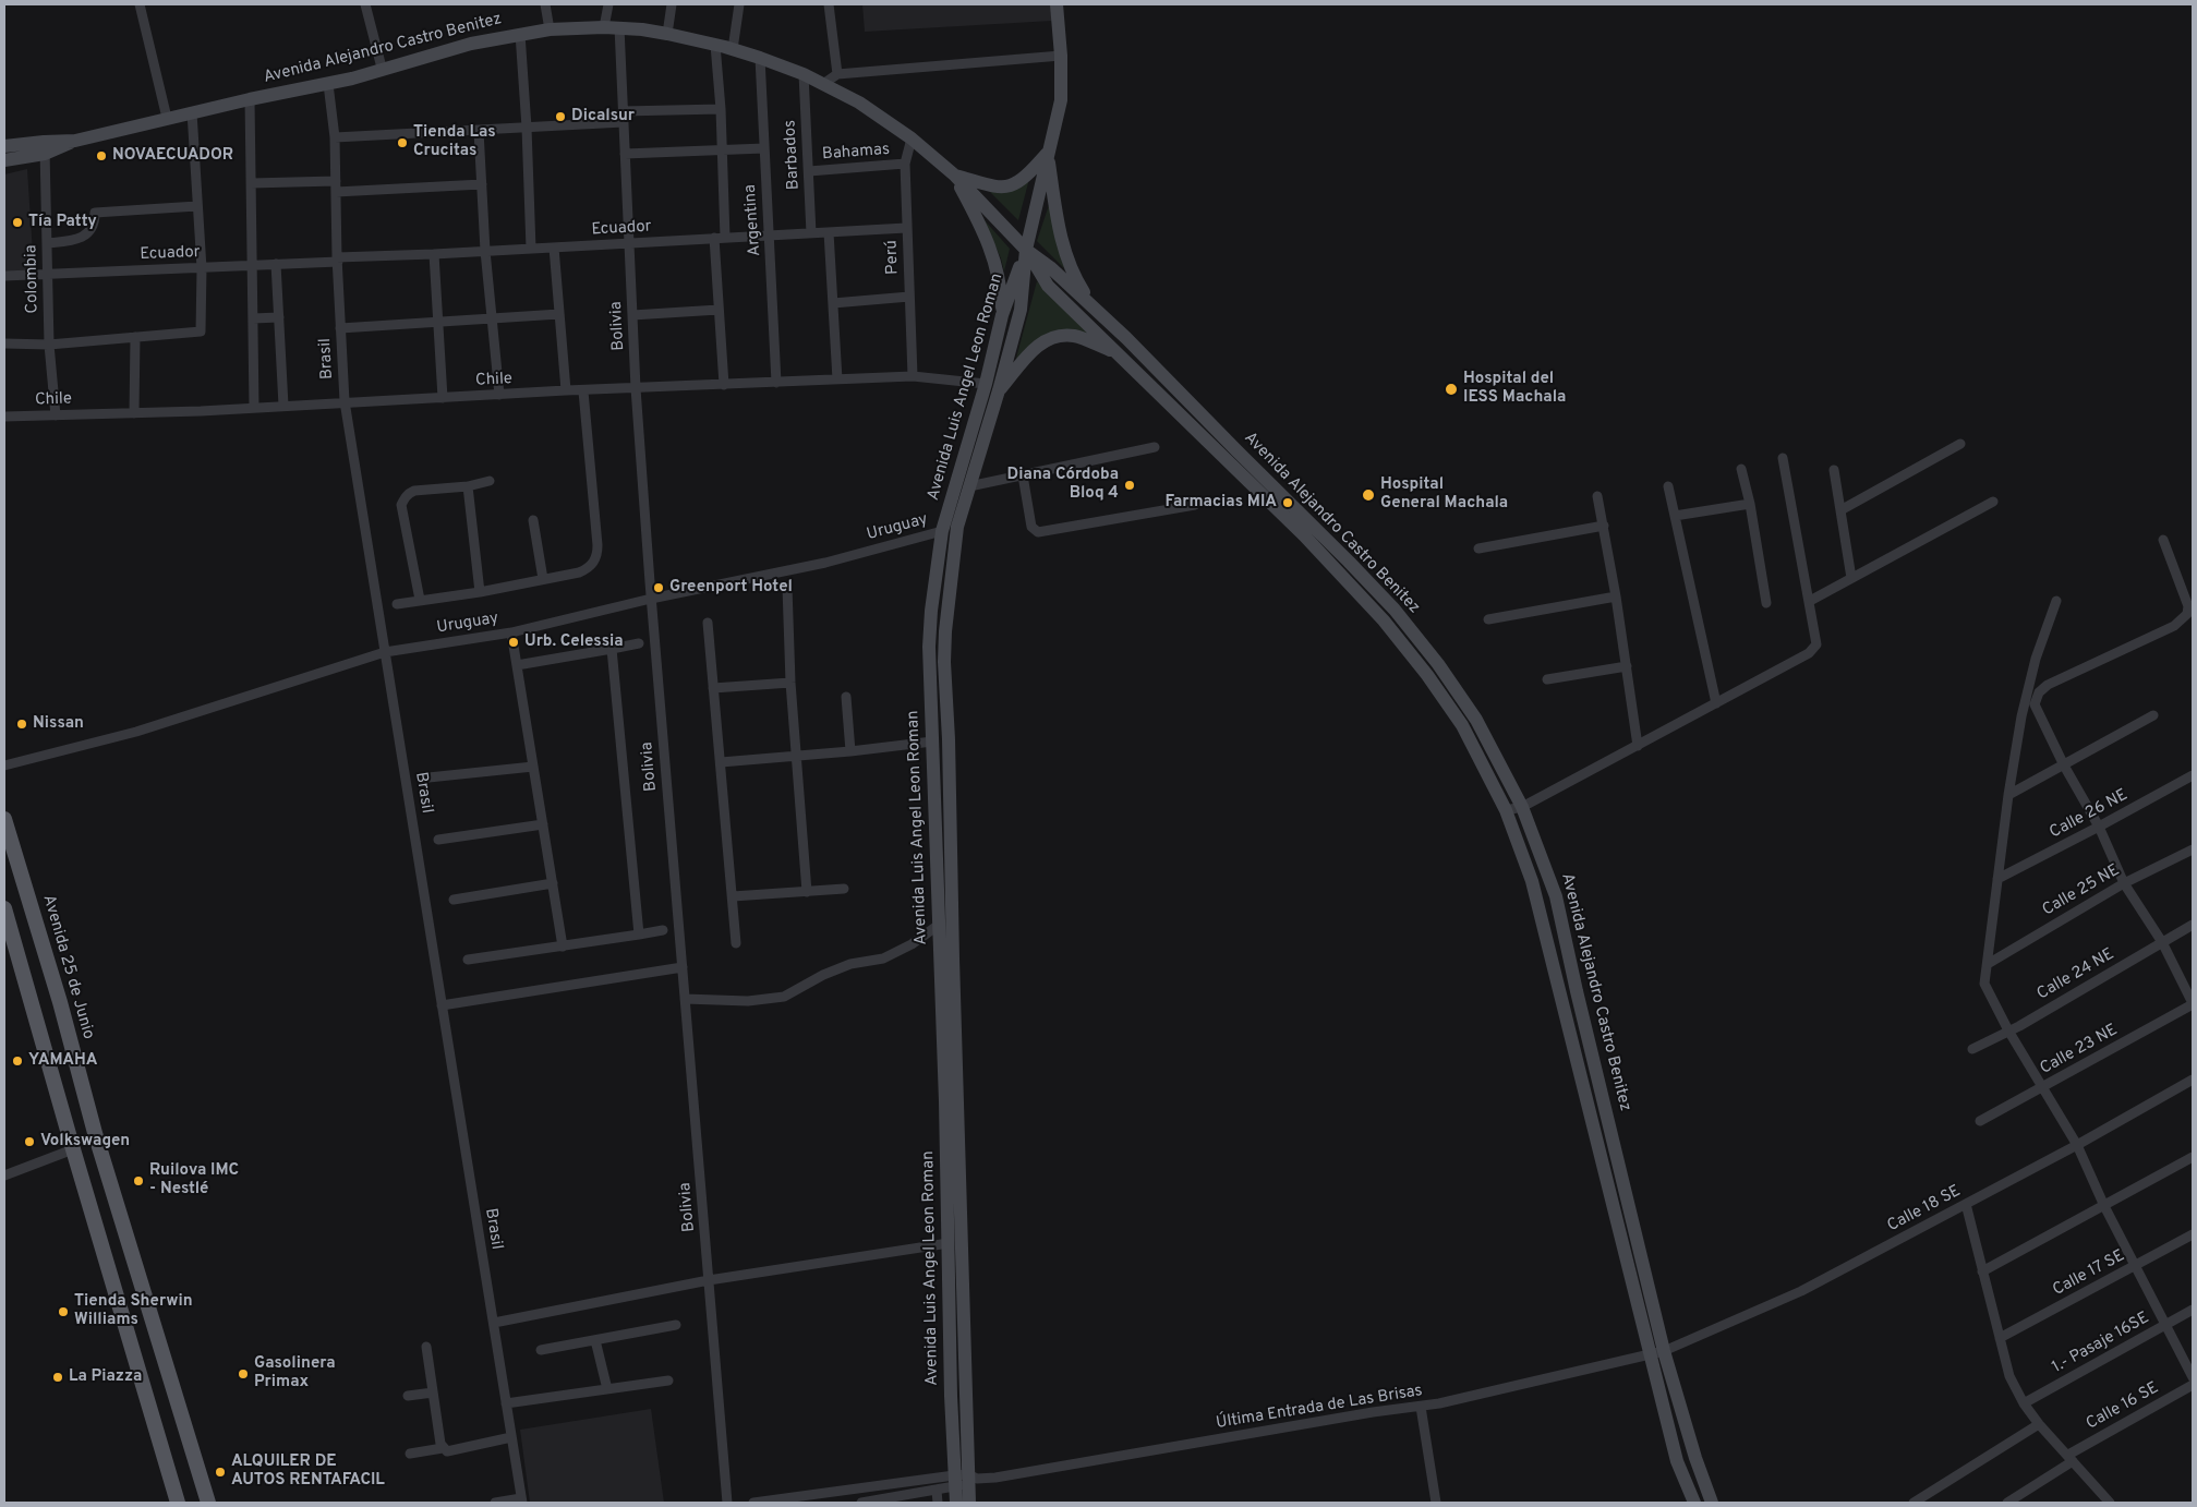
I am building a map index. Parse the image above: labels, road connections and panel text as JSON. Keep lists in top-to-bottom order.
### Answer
{
  "streets": {
    "main road": ["Avenida Alejandro Castro Benitez", "Avenida Luis Angel Leon Roman", "Avenida 25 de Junio"],
    "street": [
      "Bahamas",
      "Barbados",
      "Argentina",
      "Ecuador",
      "Perú",
      "Colombia",
      "Bolivia",
      "Brasil",
      "Chile",
      "Uruguay",
      "Calle 26 NE",
      "Calle 25 NE",
      "Calle 24 NE",
      "Calle 23 NE",
      "Calle 18 SE",
      "Calle 17 SE",
      "1.- Pasaje 16SE",
      "Calle 16 SE",
      "Última Entrada de Las Brisas"
    ]
  },
  "crossings": [
    ["Avenida Alejandro Castro Benitez", "Barbados"],
    ["Avenida Alejandro Castro Benitez", "Argentina"],
    ["Avenida Alejandro Castro Benitez", "Perú"],
    ["Avenida Alejandro Castro Benitez", "Colombia"],
    ["Avenida Alejandro Castro Benitez", "Bolivia"],
    ["Avenida Alejandro Castro Benitez", "Brasil"],
    ["Avenida Alejandro Castro Benitez", "Avenida Luis Angel Leon Roman"],
    ["Avenida Alejandro Castro Benitez", "Calle 18 SE"],
    ["Avenida Alejandro Castro Benitez", "Última Entrada de Las Brisas"],
    ["Bahamas", "Barbados"],
    ["Bahamas", "Perú"],
    ["Barbados", "Ecuador"],
    ["Argentina", "Ecuador"],
    ["Argentina", "Chile"],
    ["Ecuador", "Perú"],
    ["Ecuador", "Colombia"],
    ["Ecuador", "Bolivia"],
    ["Ecuador", "Brasil"],
    ["Perú", "Chile"],
    ["Colombia", "Chile"],
    ["Bolivia", "Chile"],
    ["Bolivia", "Uruguay"],
    ["Brasil", "Chile"],
    ["Brasil", "Uruguay"],
    ["Chile", "Avenida Luis Angel Leon Roman"],
    ["Avenida Luis Angel Leon Roman", "Uruguay"],
    ["Avenida Luis Angel Leon Roman", "Última Entrada de Las Brisas"],
    ["Calle 18 SE", "Última Entrada de Las Brisas"]
  ],
  "places": [
    "Dicalsur",
    "Tienda Las Crucitas",
    "NOVAECUADOR",
    "Tía Patty",
    "Hospital del IESS Machala",
    "Diana Córdoba Bloq 4",
    "Hospital General Machala",
    "Farmacias MIA",
    "Greenport Hotel",
    "Urb. Celessia",
    "Nissan",
    "YAMAHA",
    "Volkswagen",
    "Ruilova IMC - Nestlé",
    "Tienda Sherwin Williams",
    "Gasolinera Primax",
    "La Piazza",
    "ALQUILER DE AUTOS RENTAFACIL"
  ]
}
